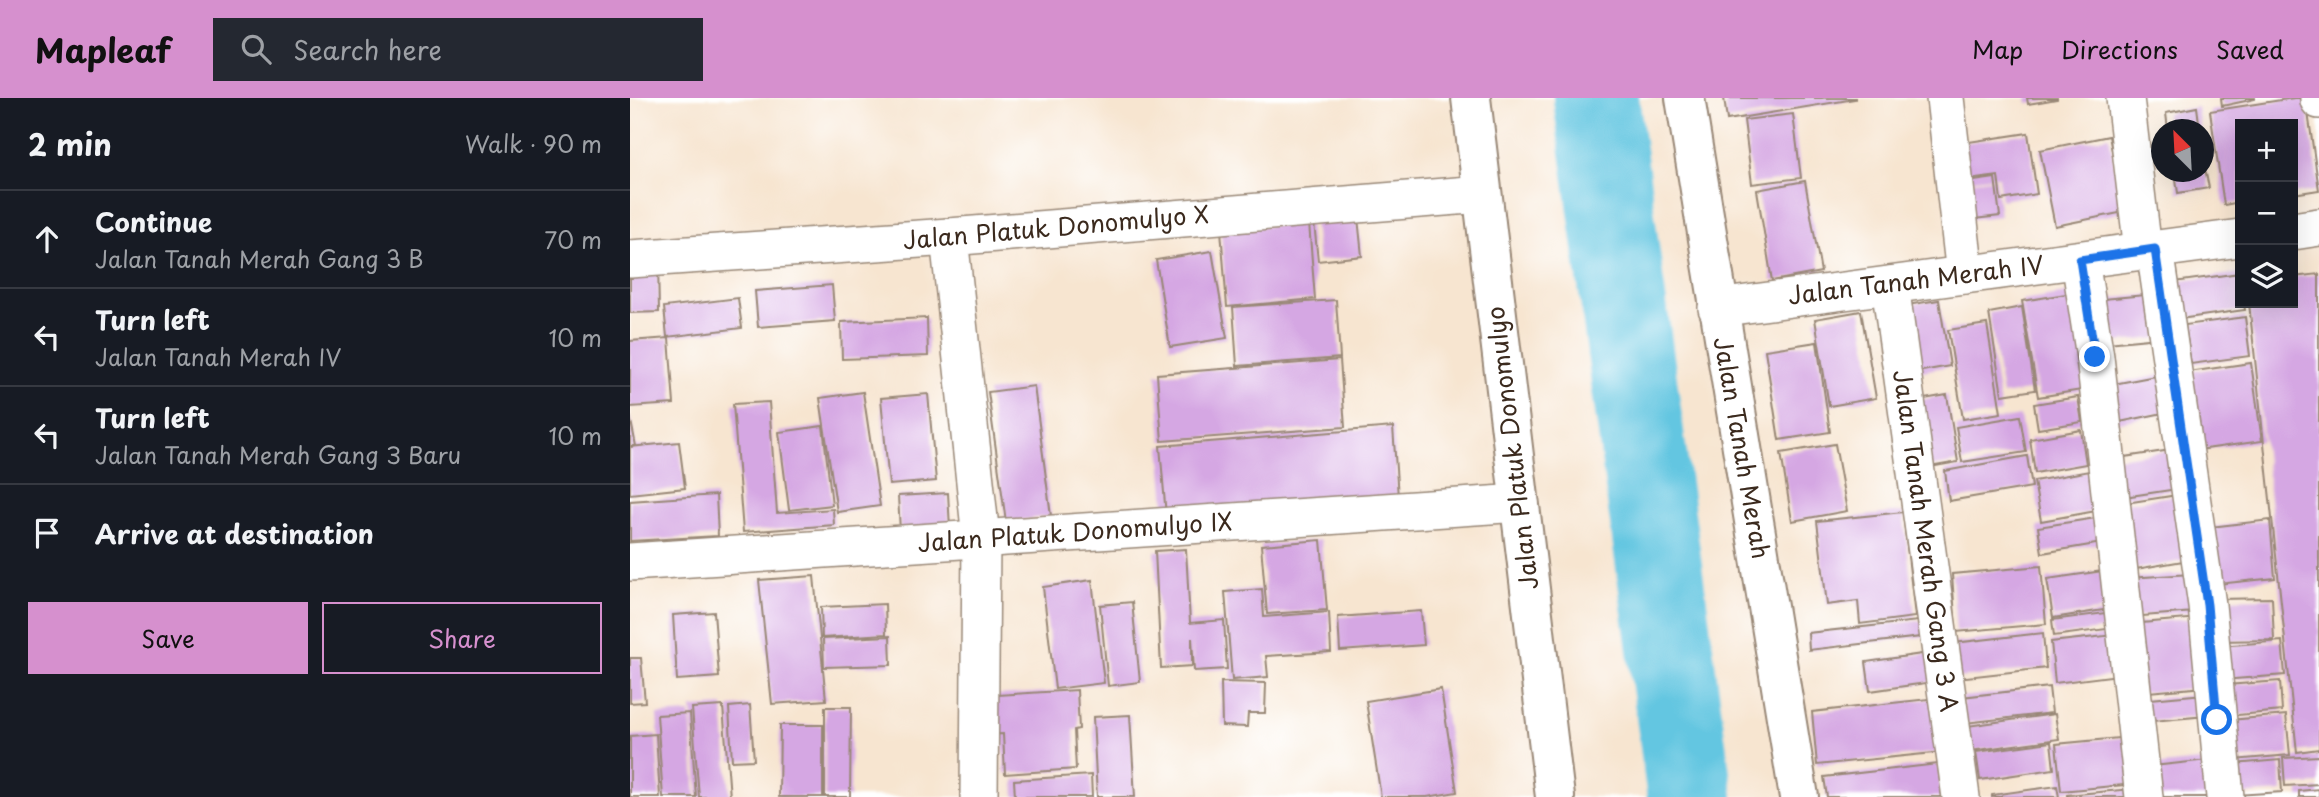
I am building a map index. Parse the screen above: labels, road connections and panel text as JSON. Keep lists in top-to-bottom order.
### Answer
{
  "streets": {
    "street": [
      "Jalan Platuk Donomulyo X",
      "Jalan Tanah Merah IV",
      "Jalan Platuk Donomulyo",
      "Jalan Tanah Merah",
      "Jalan Platuk Donomulyo IX",
      "Jalan Tanah Merah Gang 3 A"
    ]
  },
  "crossings": [
    ["Jalan Platuk Donomulyo X", "Jalan Platuk Donomulyo"],
    ["Jalan Tanah Merah IV", "Jalan Tanah Merah"],
    ["Jalan Tanah Merah IV", "Jalan Tanah Merah Gang 3 A"],
    ["Jalan Platuk Donomulyo", "Jalan Platuk Donomulyo IX"]
  ],
  "north": "top left",
  "page": {
    "header": "Mapleaf",
    "search": "Search here",
    "nav": ["Map", "Directions", "Saved"],
    "heading": ["2 min", "Walk · 90 m"],
    "map_buttons": ["+", "−"],
    "list": [
      ["Continue", "Jalan Tanah Merah Gang 3 B", "70 m"],
      ["Turn left", "Jalan Tanah Merah IV", "10 m"],
      ["Turn left", "Jalan Tanah Merah Gang 3 Baru", "10 m"],
      "Arrive at destination"
    ],
    "buttons": ["Save", "Share"]
  }
}
